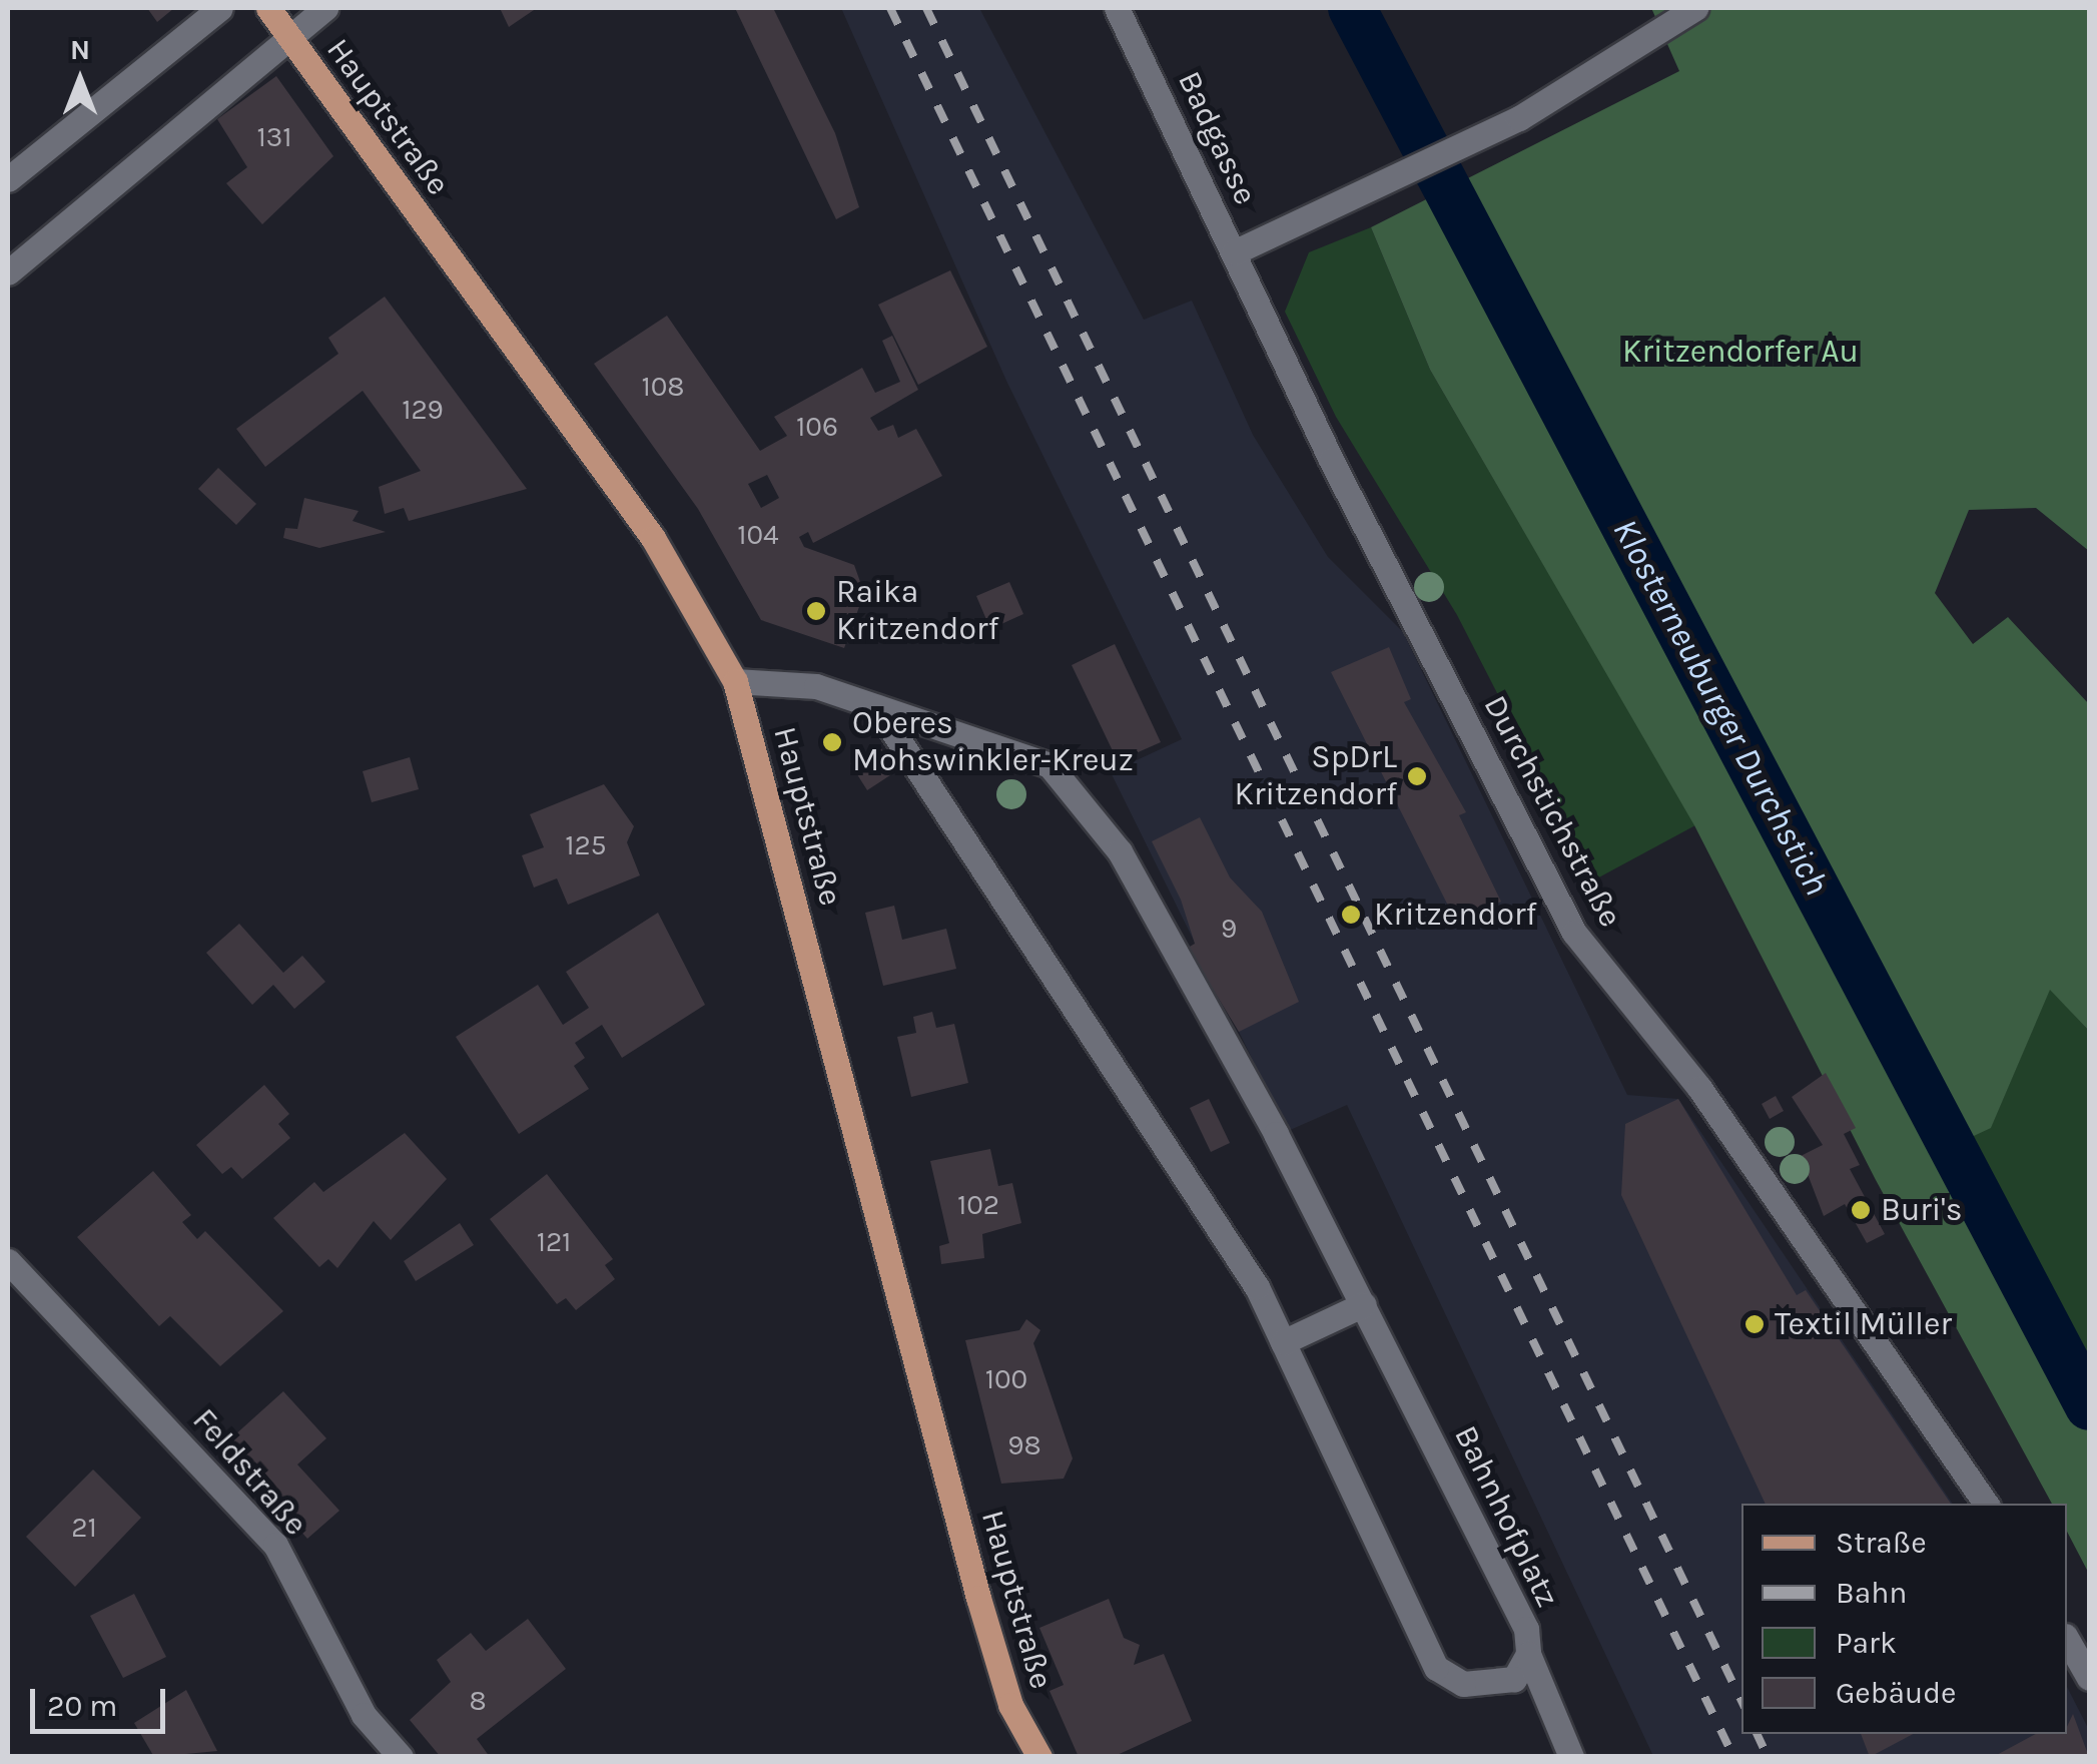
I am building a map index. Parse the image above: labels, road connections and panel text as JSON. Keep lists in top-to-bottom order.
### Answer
{
  "streets": {
    "main road": ["Hauptstraße"],
    "street": [
      "Badgasse",
      "Durchstichstraße",
      "Feldstraße",
      "Bahnhofplatz"
    ]
  },
  "crossings": [
    ["Hauptstraße", "Bahnhofplatz"],
    ["Badgasse", "Durchstichstraße"]
  ],
  "water": ["Klosterneuburger Durchstich"],
  "parks": ["Kritzendorfer Au"],
  "places": [
    "Raika Kritzendorf",
    "Oberes Mohswinkler-Kreuz",
    "SpDrL Kritzendorf",
    "Kritzendorf",
    "Buri's",
    "Textil Müller"
  ],
  "house_numbers": [
    "131",
    "108",
    "129",
    "106",
    "104",
    "125",
    "9",
    "102",
    "121",
    "100",
    "98",
    "21",
    "8"
  ],
  "legend": [
    "Straße",
    "Bahn",
    "Park",
    "Gebäude"
  ],
  "scale_bar": "20 m",
  "north": "top"
}
